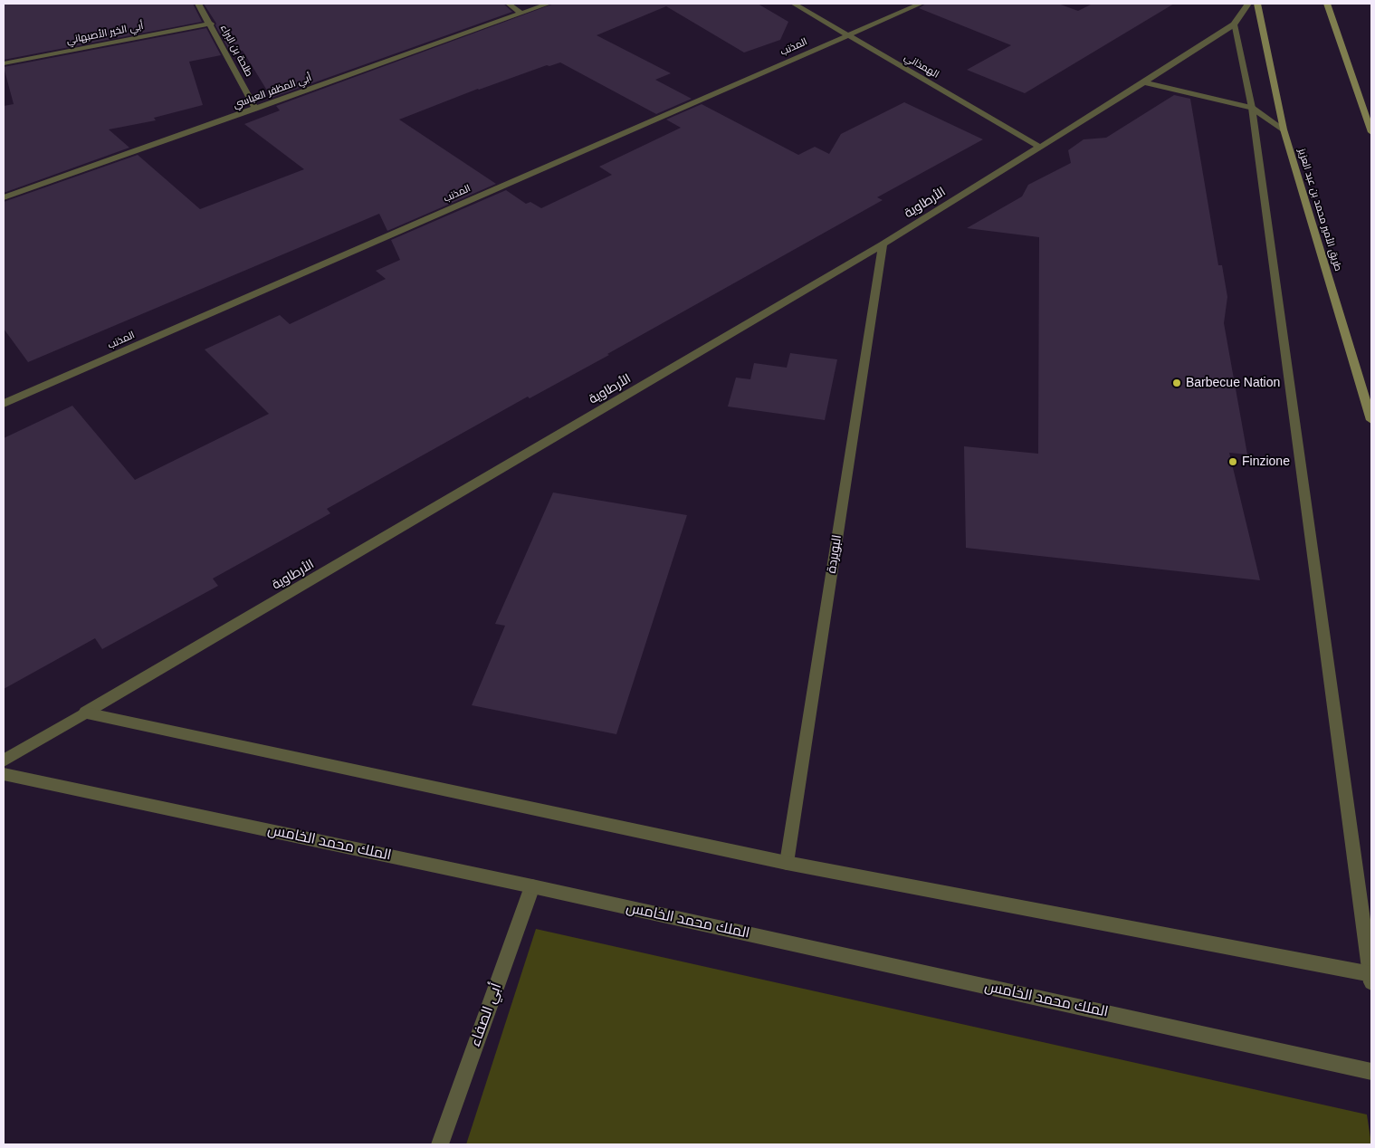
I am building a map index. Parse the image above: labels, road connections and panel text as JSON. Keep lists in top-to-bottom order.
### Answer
{
  "streets": {
    "main road": ["طريق الأمير محمد بن عبد العزيز"],
    "street": [
      "أبي الخير الأصبهاني",
      "المذنب",
      "طلحة بن البراء",
      "الهمذاني",
      "أبي المظفر العباسي",
      "الأرطاوية",
      "البويردة",
      "الملك محمد الخامس",
      "أبي الصفاء"
    ]
  },
  "crossings": [
    ["أبي الخير الأصبهاني", "طلحة بن البراء"],
    ["المذنب", "الهمذاني"],
    ["طلحة بن البراء", "أبي المظفر العباسي"],
    ["الهمذاني", "الأرطاوية"],
    ["الأرطاوية", "البويردة"],
    ["الملك محمد الخامس", "أبي الصفاء"]
  ],
  "places": ["Barbecue Nation", "Finzione"]
}
